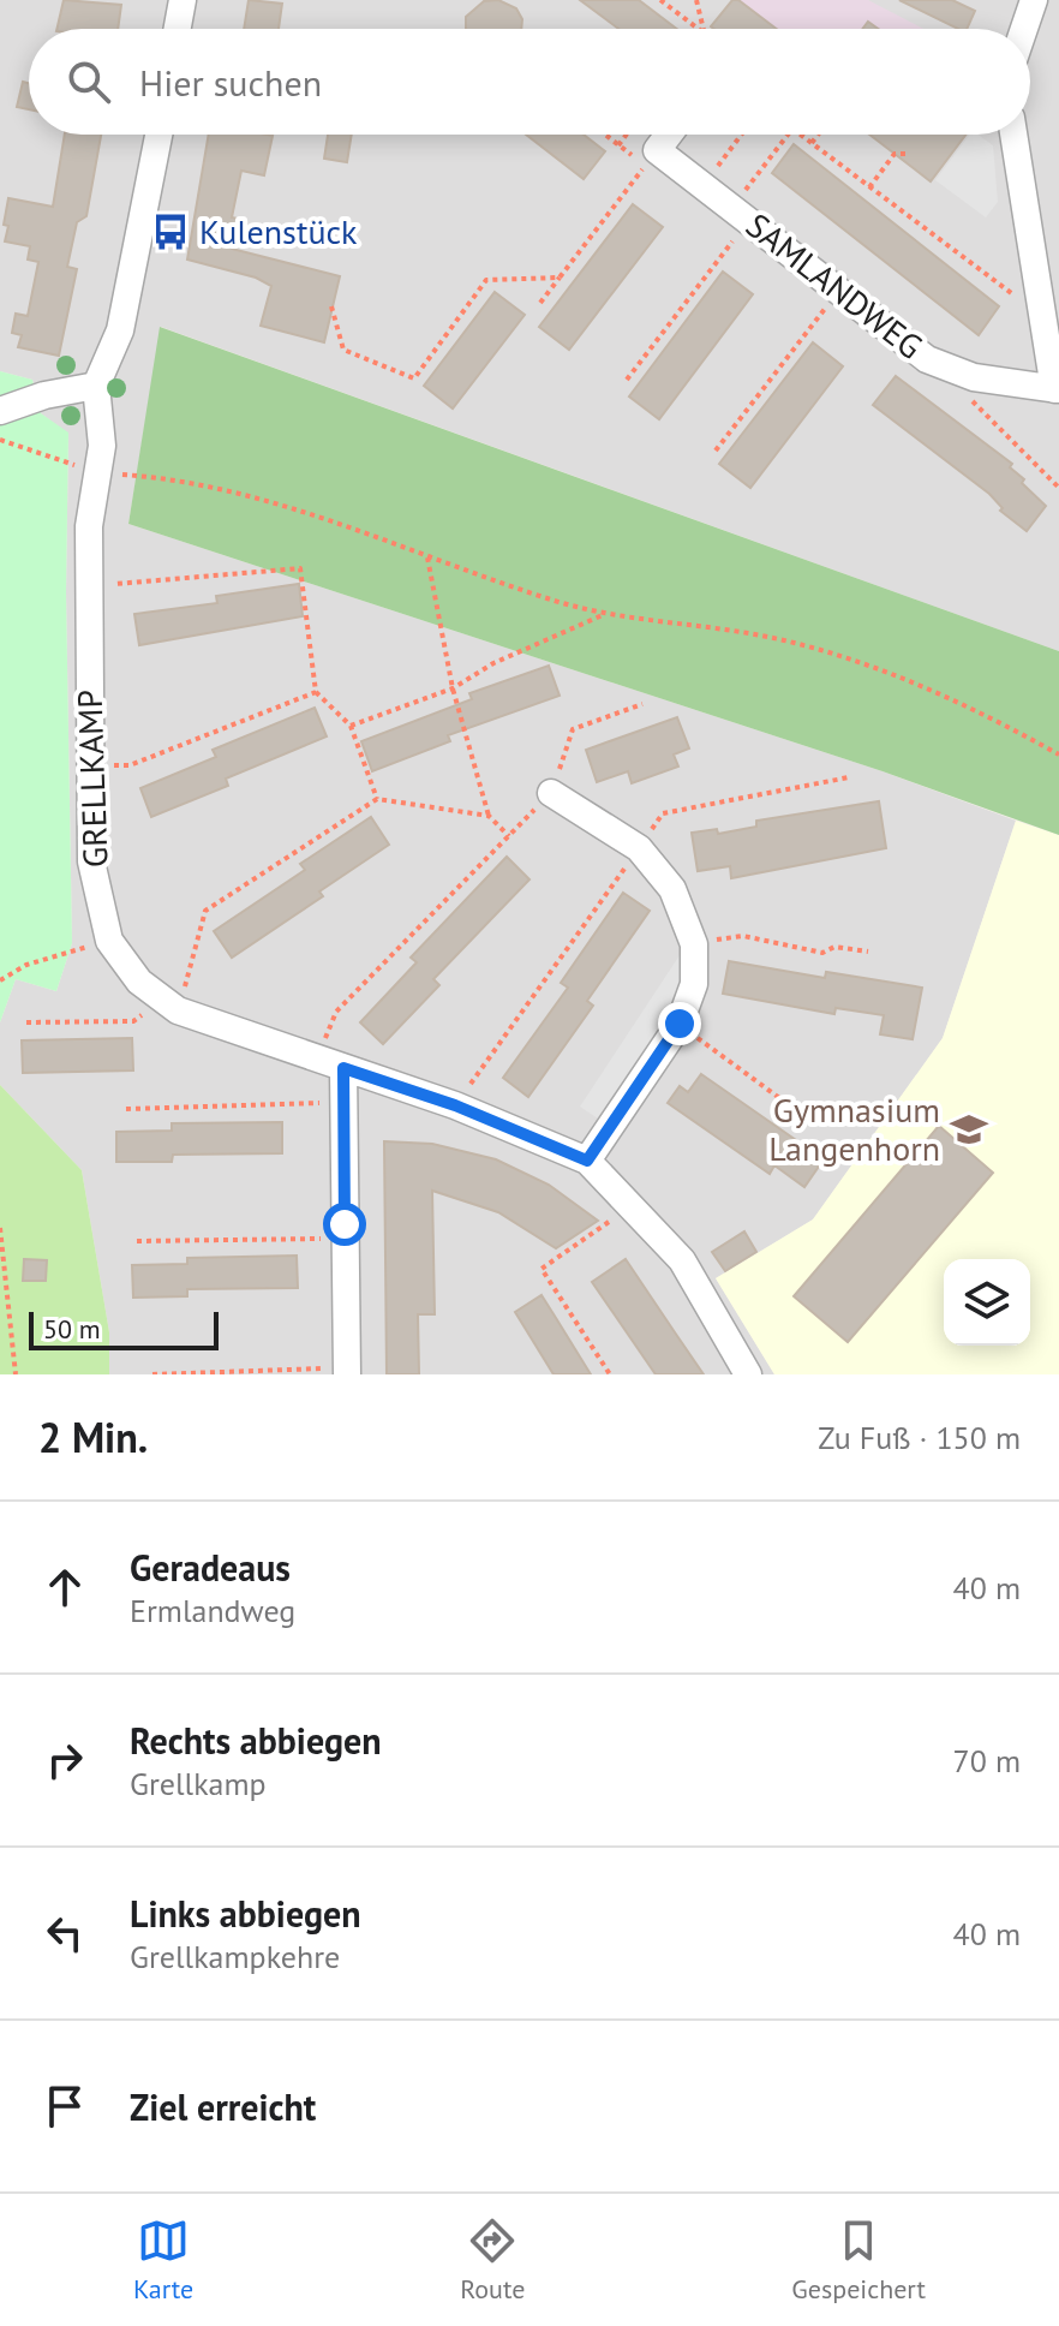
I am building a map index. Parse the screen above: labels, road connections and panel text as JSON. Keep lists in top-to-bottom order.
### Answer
{
  "streets": {
    "street": ["SAMLANDWEG", "GRELLKAMP"]
  },
  "places": {
    "bus stop": ["Kulenstück"],
    "school or university": ["Gymnasium Langenhorn"]
  },
  "scale_bar": "50 m",
  "page": {
    "search": "Hier suchen",
    "scale": "50 m",
    "heading": ["2 Min.", "Zu Fuß · 150 m"],
    "list": [
      ["Geradeaus", "Ermlandweg", "40 m"],
      ["Rechts abbiegen", "Grellkamp", "70 m"],
      ["Links abbiegen", "Grellkampkehre", "40 m"],
      "Ziel erreicht"
    ],
    "nav": ["Karte", "Route", "Gespeichert"]
  }
}
